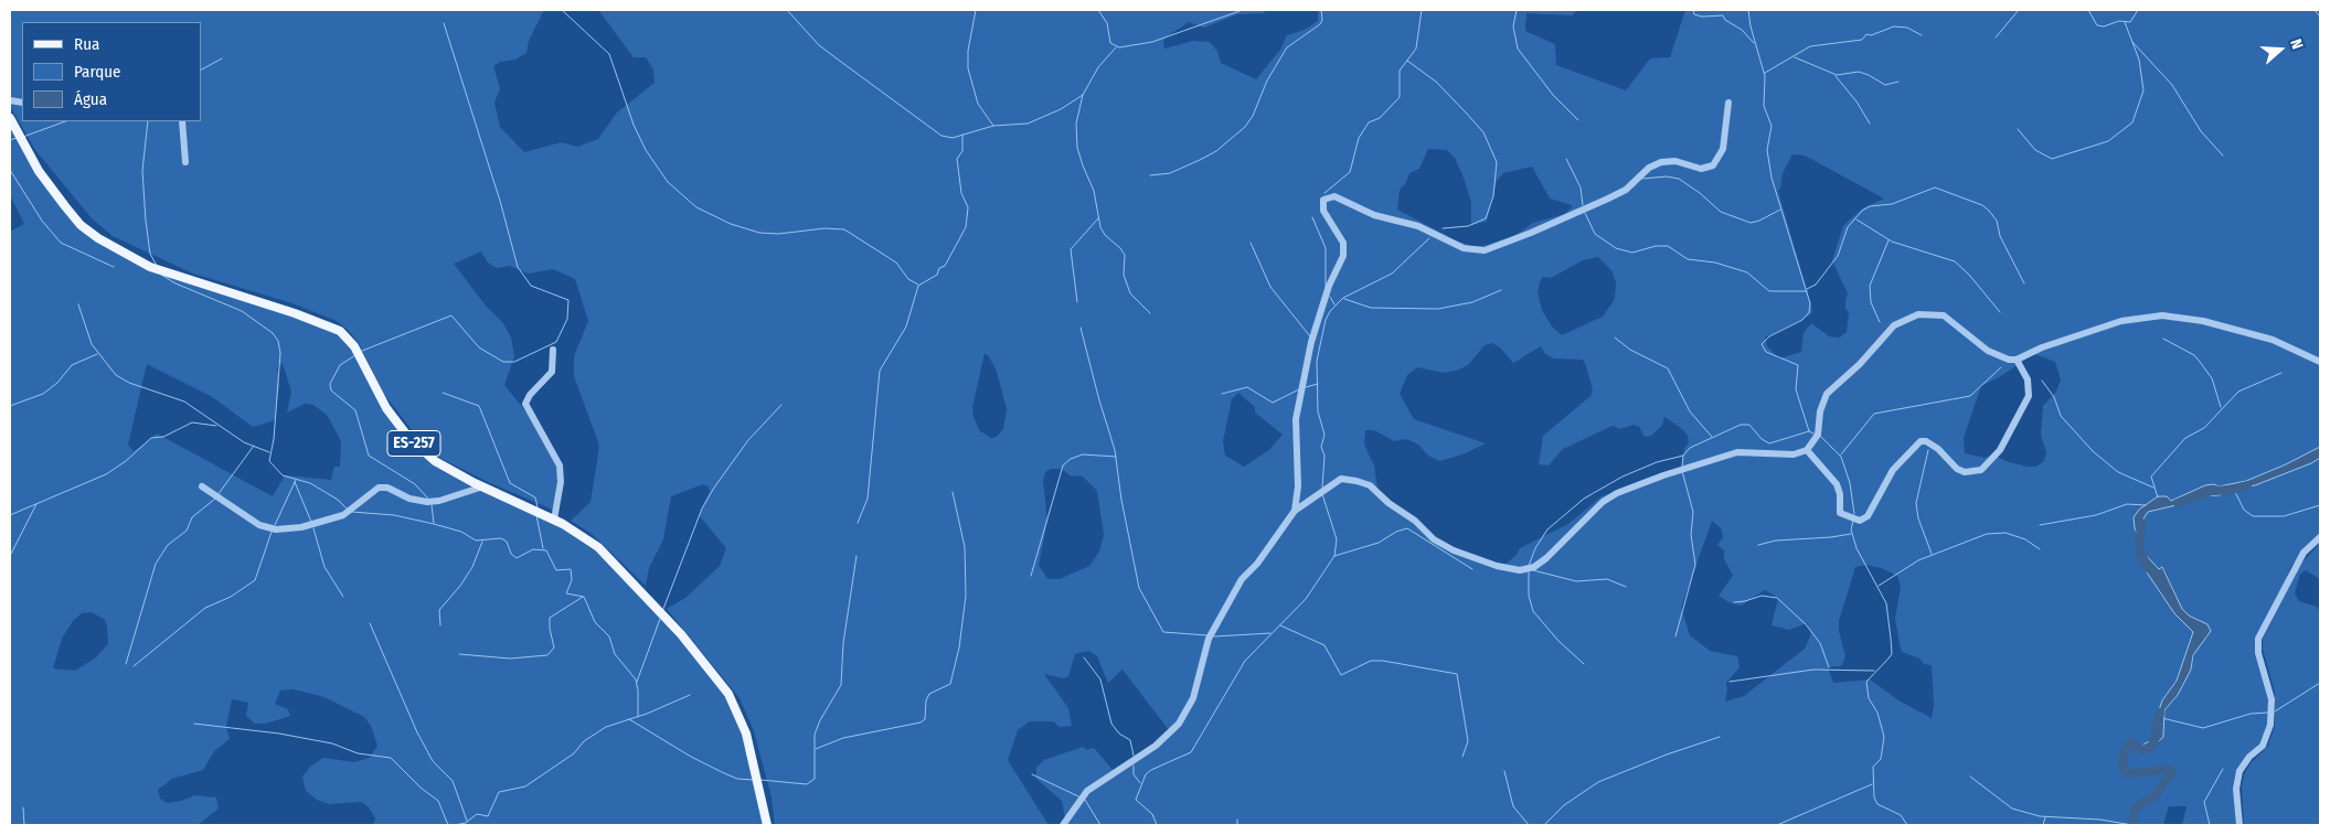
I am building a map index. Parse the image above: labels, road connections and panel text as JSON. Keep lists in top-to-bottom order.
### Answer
{
  "streets": {
    "main road": ["ES-257"]
  },
  "legend": ["Rua", "Parque", "Água"],
  "north": "right"
}
